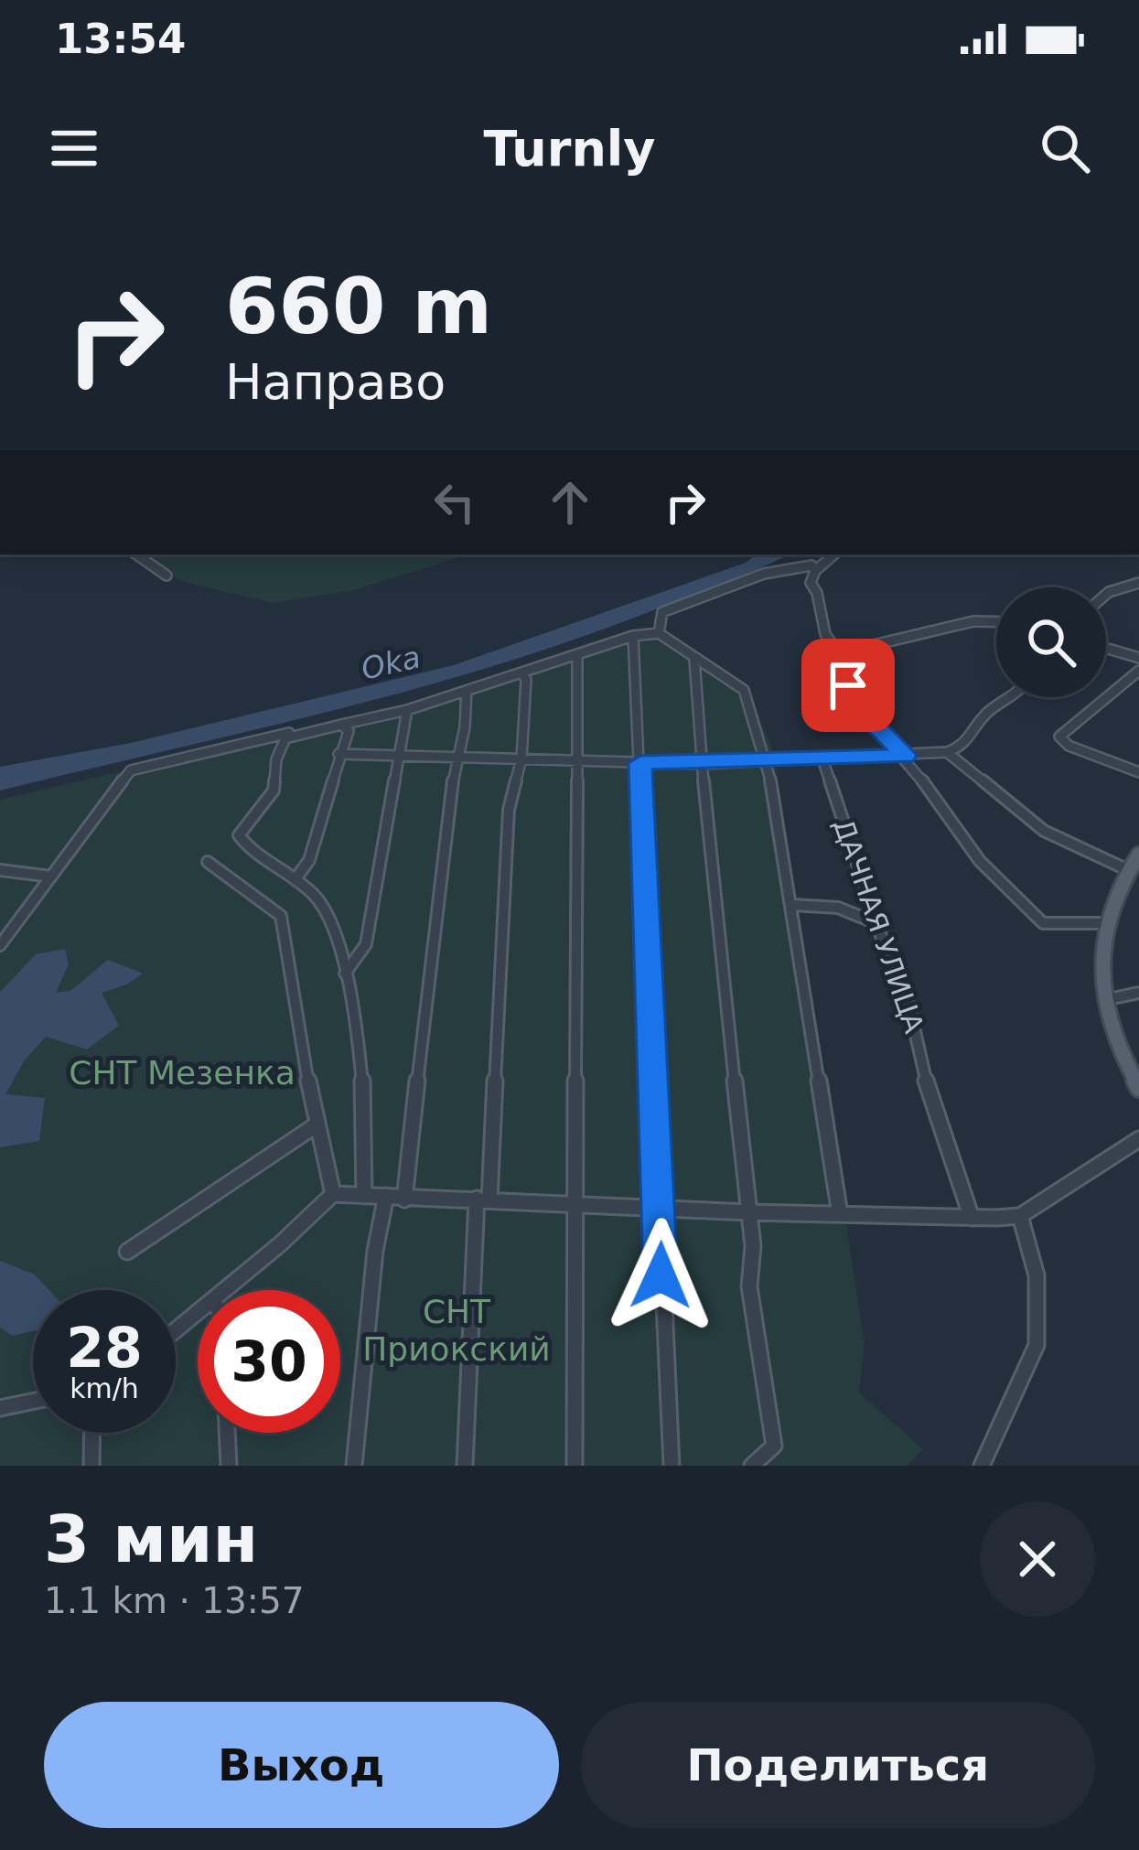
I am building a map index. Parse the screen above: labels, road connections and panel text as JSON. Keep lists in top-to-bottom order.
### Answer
{
  "streets": {
    "street": ["ДАЧНАЯ УЛИЦА"]
  },
  "water": ["Oka"],
  "parks": ["СНТ Мезенка", "СНТ Приокский"],
  "page": {
    "status": "13:54",
    "header": "Turnly",
    "turn": ["660 m", "Направо"],
    "speed": "28 km/h",
    "limit": "30",
    "heading": ["3 мин", "1.1 km · 13:57"],
    "buttons": ["Выход", "Поделиться"]
  }
}
